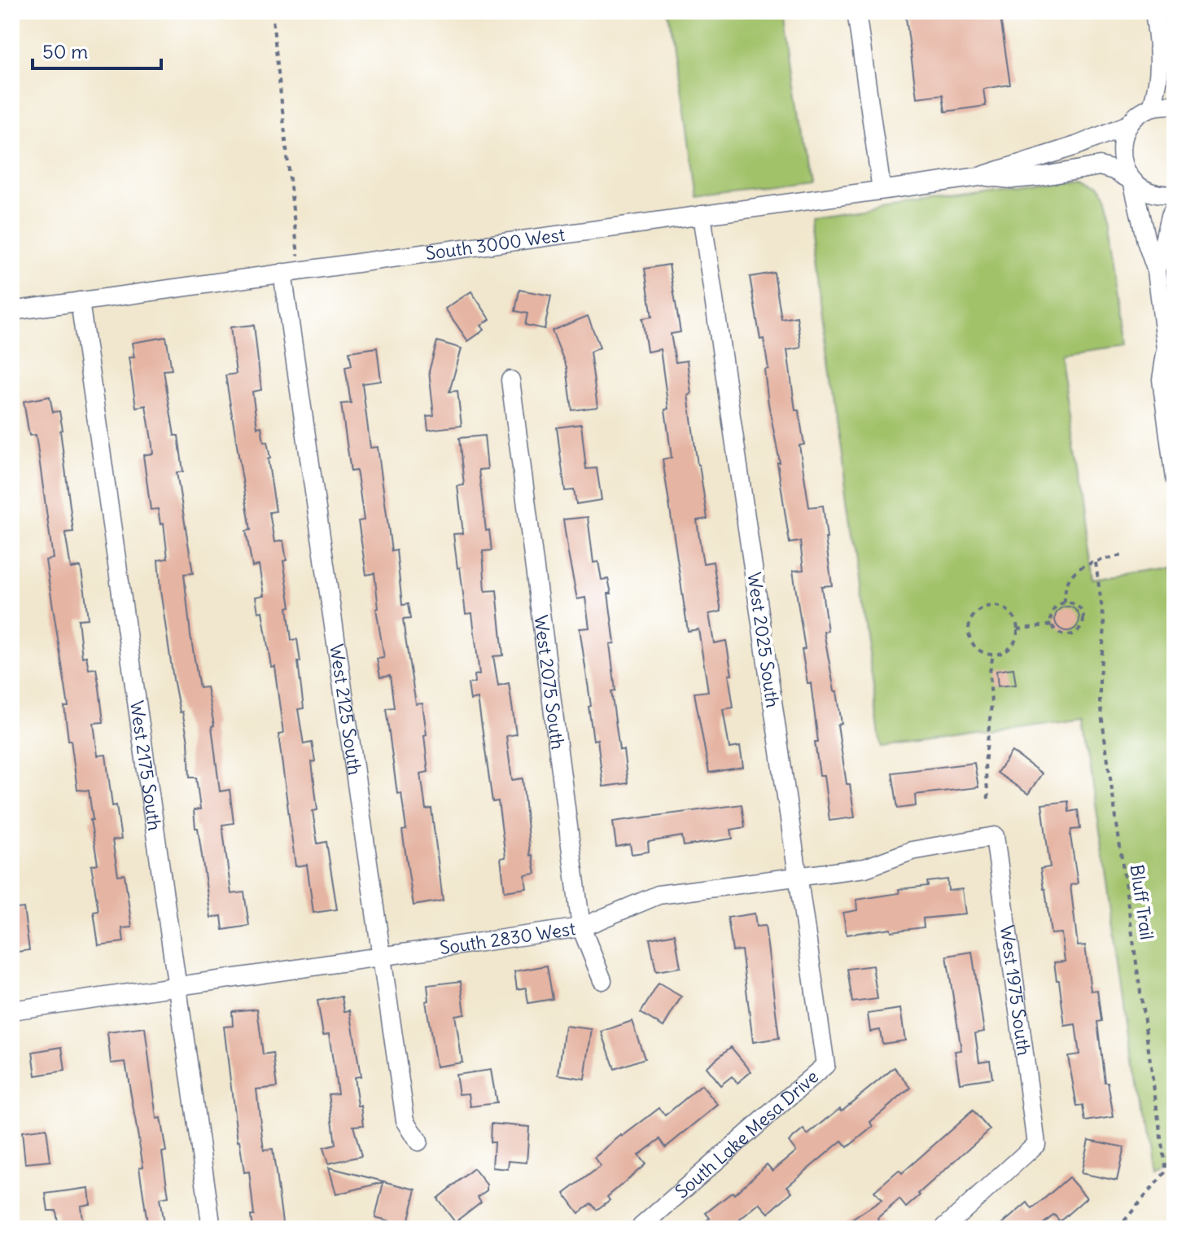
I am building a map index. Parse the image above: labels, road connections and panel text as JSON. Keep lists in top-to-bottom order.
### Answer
{
  "streets": {
    "street": [
      "South 3000 West",
      "West 2025 South",
      "West 2075 South",
      "West 2125 South",
      "West 2175 South",
      "South 2830 West",
      "West 1975 South",
      "South Lake Mesa Drive"
    ],
    "path": ["Bluff Trail"]
  },
  "crossings": [
    ["South 3000 West", "West 2025 South"],
    ["South 3000 West", "West 2125 South"],
    ["South 3000 West", "West 2175 South"],
    ["West 2025 South", "South 2830 West"],
    ["West 2025 South", "South Lake Mesa Drive"],
    ["West 2075 South", "South 2830 West"],
    ["West 2125 South", "South 2830 West"],
    ["West 2175 South", "South 2830 West"],
    ["South 2830 West", "West 1975 South"]
  ],
  "scale_bar": "50 m"
}
